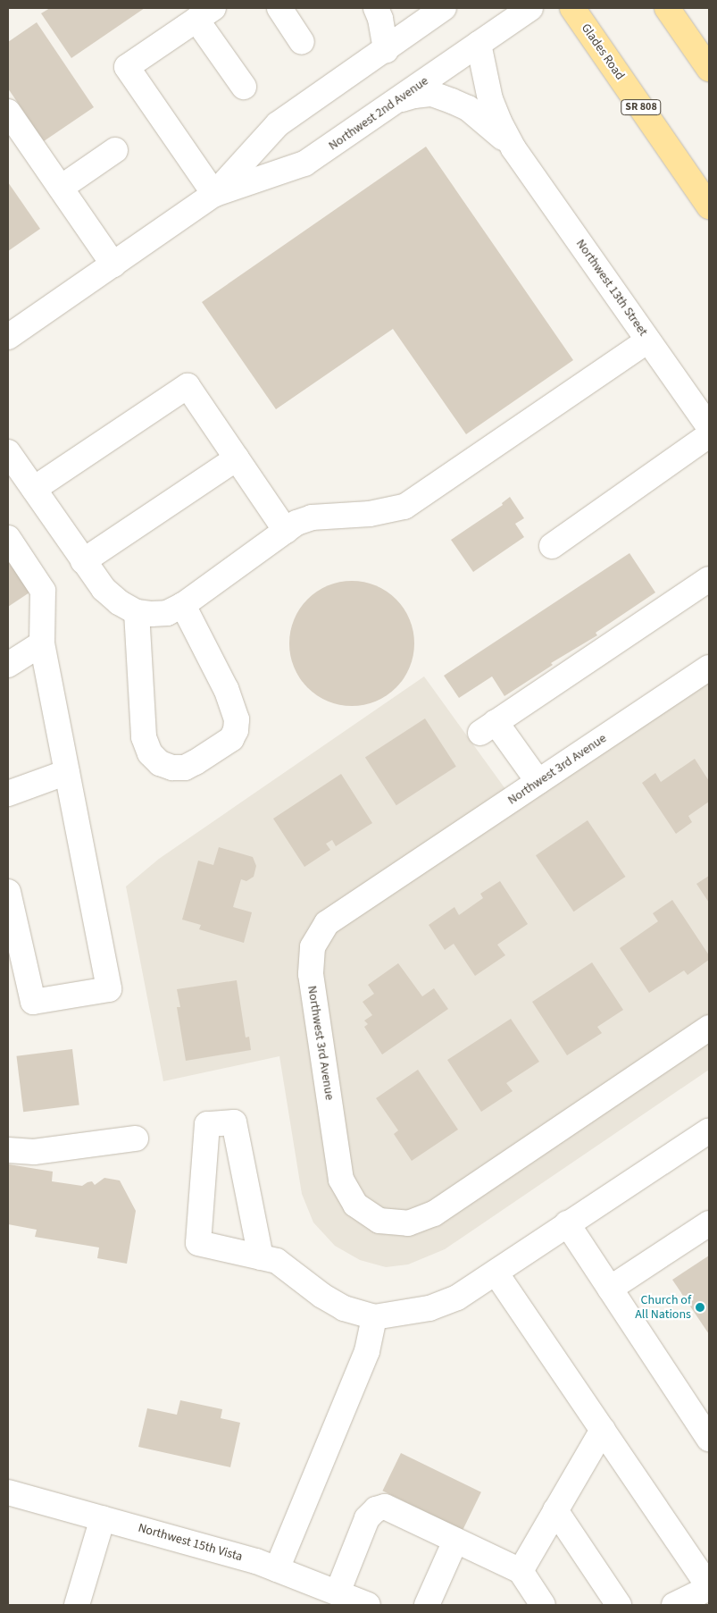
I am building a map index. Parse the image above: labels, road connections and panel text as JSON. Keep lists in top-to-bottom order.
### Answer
{
  "streets": {
    "main road": ["Glades Road", "SR 808"],
    "street": [
      "Northwest 2nd Avenue",
      "Northwest 13th Street",
      "Northwest 3rd Avenue",
      "Northwest 15th Vista"
    ]
  },
  "crossings": [
    ["Northwest 2nd Avenue", "Northwest 13th Street"]
  ],
  "places": ["Church of All Nations"]
}
